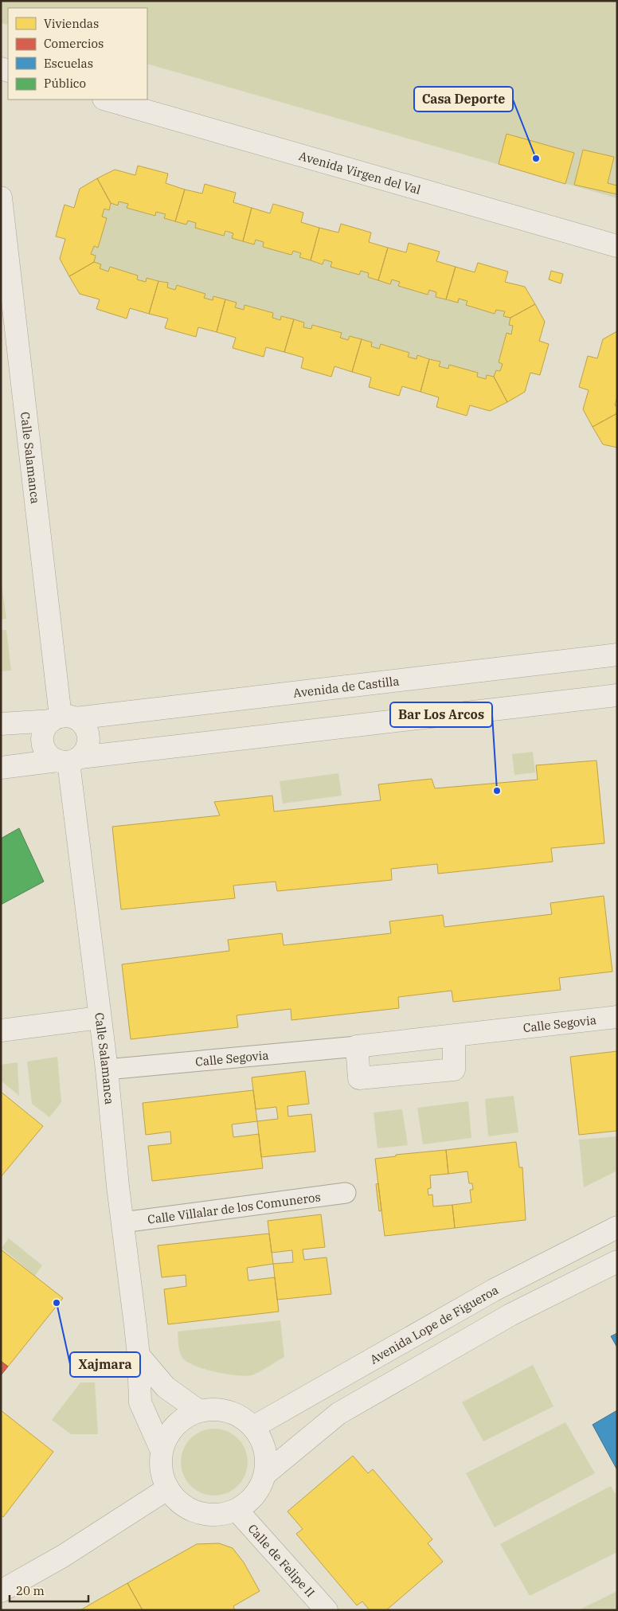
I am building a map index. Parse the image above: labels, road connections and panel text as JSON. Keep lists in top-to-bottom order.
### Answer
{
  "streets": {
    "street": [
      "Avenida Virgen del Val",
      "Calle Salamanca",
      "Avenida de Castilla",
      "Calle Segovia",
      "Calle Villalar de los Comuneros",
      "Avenida Lope de Figueroa",
      "Calle de Felipe II"
    ]
  },
  "crossings": [
    ["Calle Salamanca", "Avenida de Castilla"],
    ["Calle Salamanca", "Calle Segovia"],
    ["Calle Salamanca", "Calle Villalar de los Comuneros"],
    ["Calle Salamanca", "Avenida Lope de Figueroa"],
    ["Calle Salamanca", "Calle de Felipe II"],
    ["Avenida Lope de Figueroa", "Calle de Felipe II"]
  ],
  "places": ["Casa Deporte", "Bar Los Arcos", "Xajmara"],
  "legend": [
    "Viviendas",
    "Comercios",
    "Escuelas",
    "Público"
  ],
  "scale_bar": "20 m"
}
